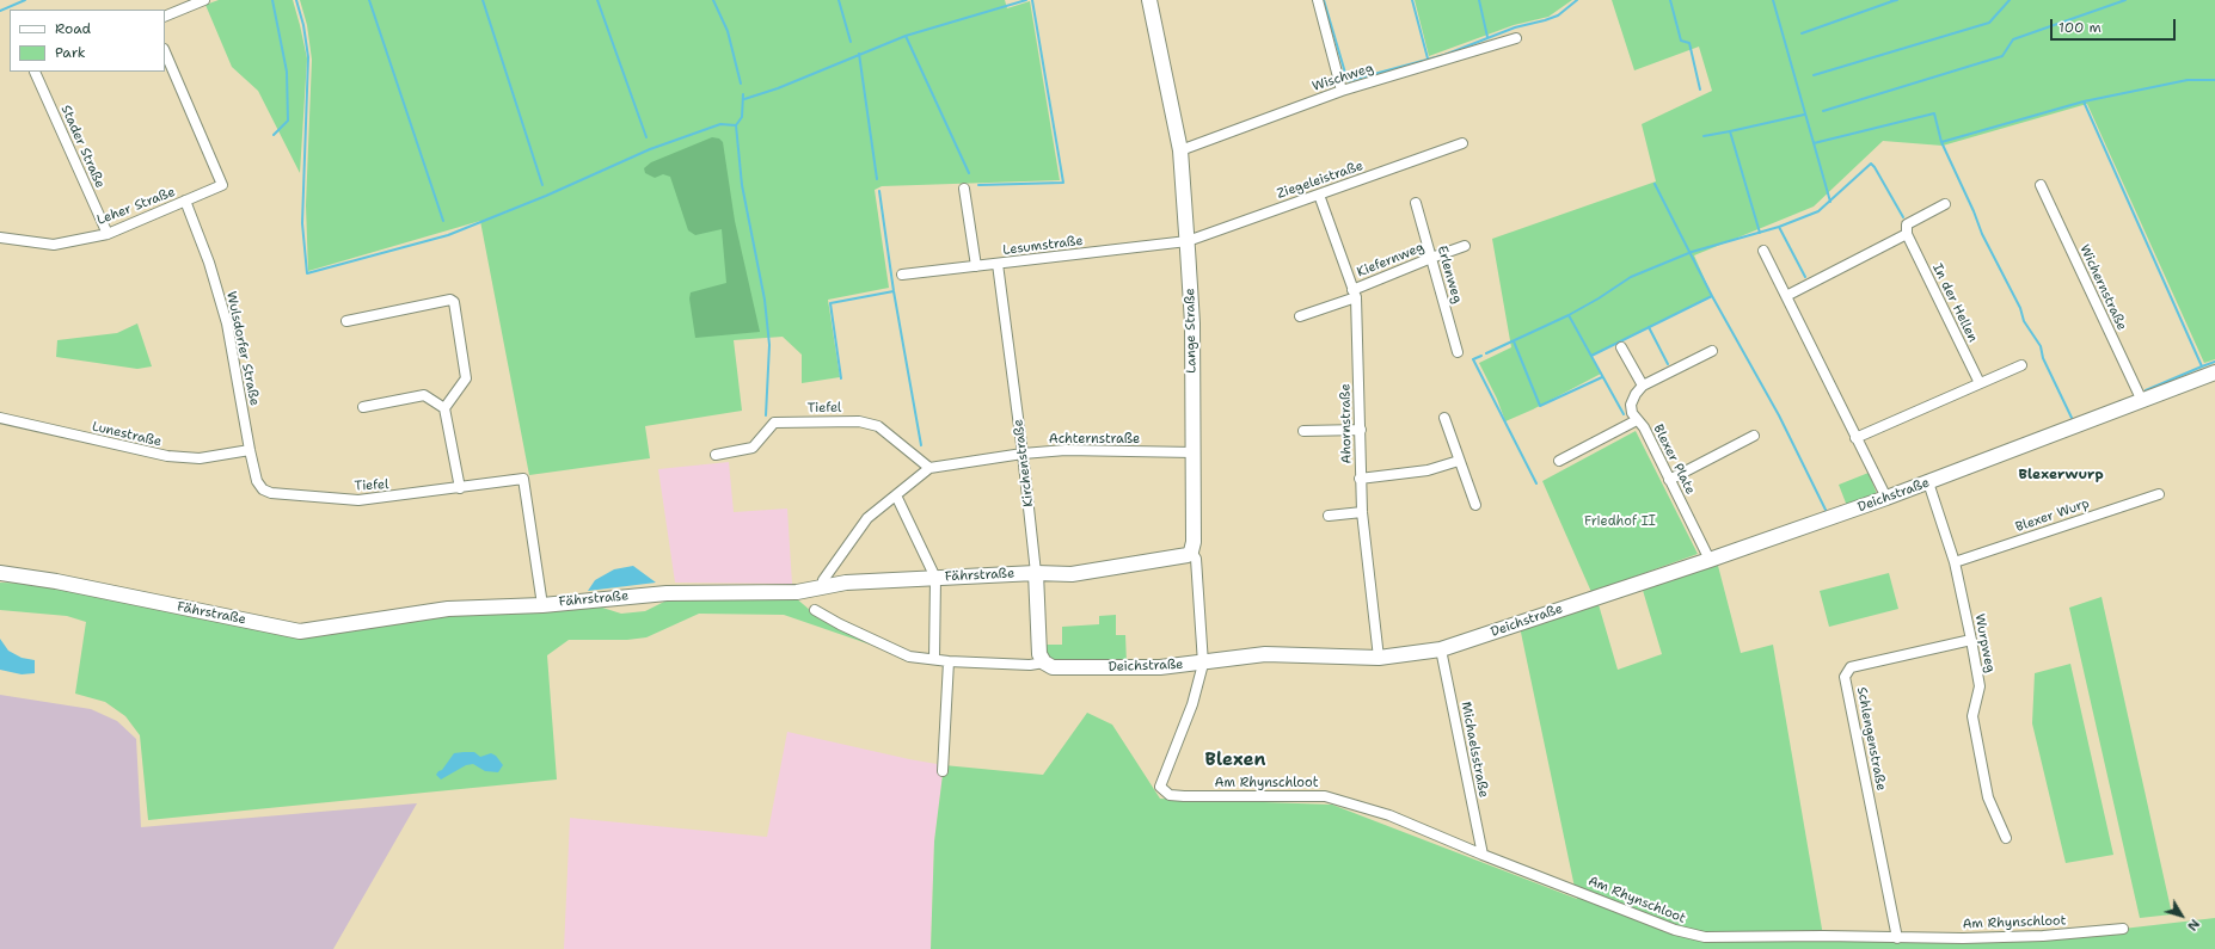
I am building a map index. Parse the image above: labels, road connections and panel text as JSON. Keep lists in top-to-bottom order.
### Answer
{
  "streets": {
    "street": [
      "Wischweg",
      "Stader Straße",
      "Ziegeleistraße",
      "Leher Straße",
      "Lesumstraße",
      "Kiefernweg",
      "Erlenweg",
      "Wichernstraße",
      "In der Hellen",
      "Lange Straße",
      "Wulsdorfer Straße",
      "Tiefel",
      "Ahornstraße",
      "Lunestraße",
      "Achternstraße",
      "Blexer Plate",
      "Kirchenstraße",
      "Deichstraße",
      "Blexer Wurp",
      "Fährstraße",
      "Wurpweg",
      "Schlengenstraße",
      "Michaelsstraße",
      "Am Rhynschloot"
    ]
  },
  "crossings": [
    ["Wischweg", "Lange Straße"],
    ["Stader Straße", "Leher Straße"],
    ["Ziegeleistraße", "Lesumstraße"],
    ["Ziegeleistraße", "Lange Straße"],
    ["Ziegeleistraße", "Ahornstraße"],
    ["Leher Straße", "Wulsdorfer Straße"],
    ["Lesumstraße", "Lange Straße"],
    ["Lesumstraße", "Kirchenstraße"],
    ["Kiefernweg", "Erlenweg"],
    ["Kiefernweg", "Ahornstraße"],
    ["Wichernstraße", "Deichstraße"],
    ["Lange Straße", "Achternstraße"],
    ["Lange Straße", "Deichstraße"],
    ["Lange Straße", "Fährstraße"],
    ["Lange Straße", "Am Rhynschloot"],
    ["Wulsdorfer Straße", "Tiefel"],
    ["Wulsdorfer Straße", "Lunestraße"],
    ["Tiefel", "Lunestraße"],
    ["Tiefel", "Achternstraße"],
    ["Tiefel", "Fährstraße"],
    ["Ahornstraße", "Deichstraße"],
    ["Achternstraße", "Kirchenstraße"],
    ["Blexer Plate", "Deichstraße"],
    ["Kirchenstraße", "Deichstraße"],
    ["Kirchenstraße", "Fährstraße"],
    ["Deichstraße", "Wurpweg"],
    ["Deichstraße", "Michaelsstraße"],
    ["Deichstraße", "Am Rhynschloot"],
    ["Blexer Wurp", "Wurpweg"],
    ["Wurpweg", "Schlengenstraße"],
    ["Schlengenstraße", "Am Rhynschloot"],
    ["Michaelsstraße", "Am Rhynschloot"]
  ],
  "districts": ["Blexerwurp", "Blexen"],
  "parks": ["Friedhof II"],
  "legend": ["Road", "Park"],
  "scale_bar": "100 m",
  "north": "bottom right"
}
